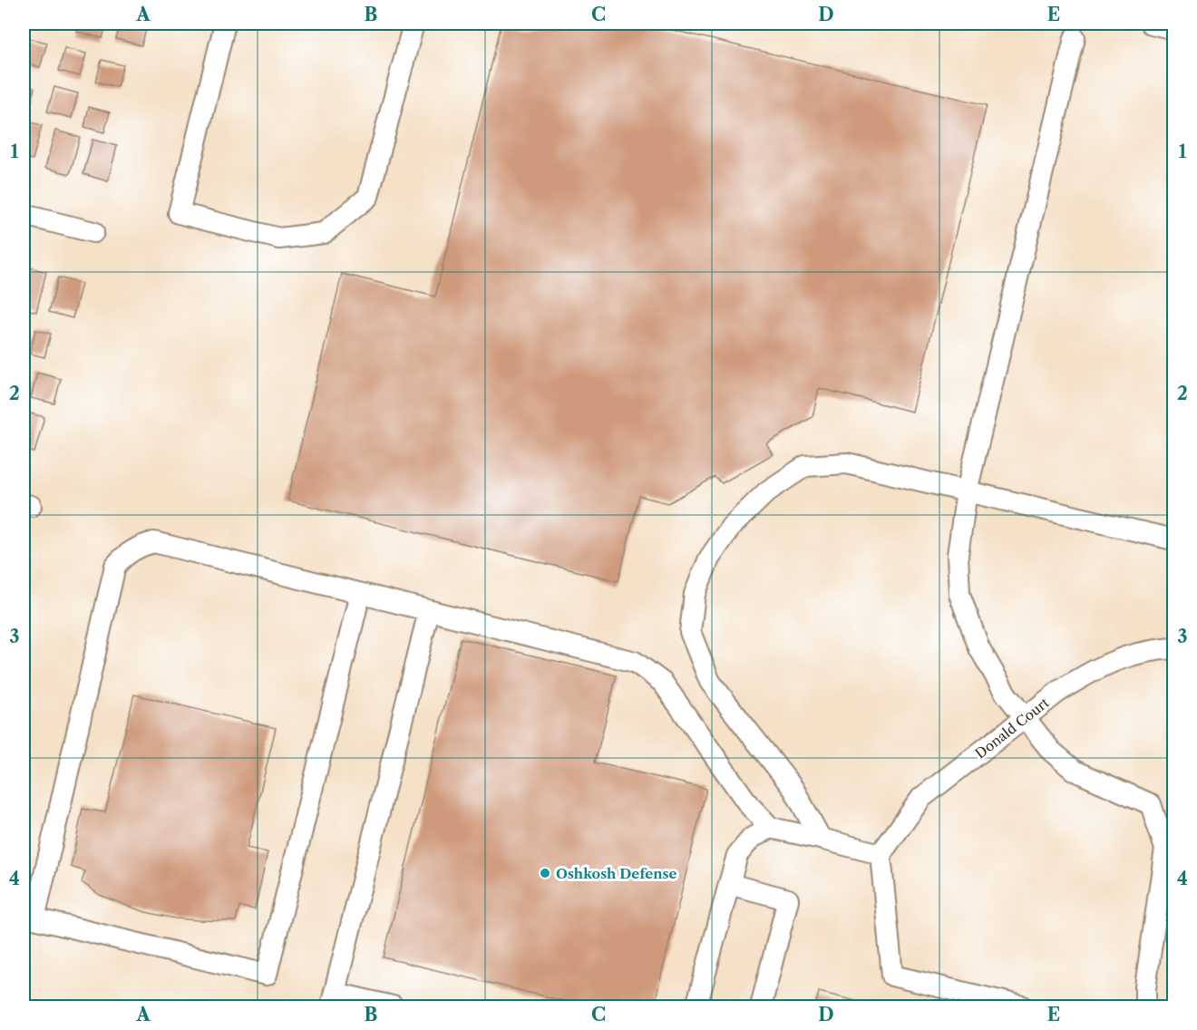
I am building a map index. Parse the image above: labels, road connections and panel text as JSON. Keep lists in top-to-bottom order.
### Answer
{
  "streets": {
    "street": ["Donald Court"]
  },
  "places": ["Oshkosh Defense"],
  "grid": {
    "columns": [
      "A",
      "B",
      "C",
      "D",
      "E"
    ],
    "rows": [
      "1",
      "2",
      "3",
      "4"
    ]
  }
}
